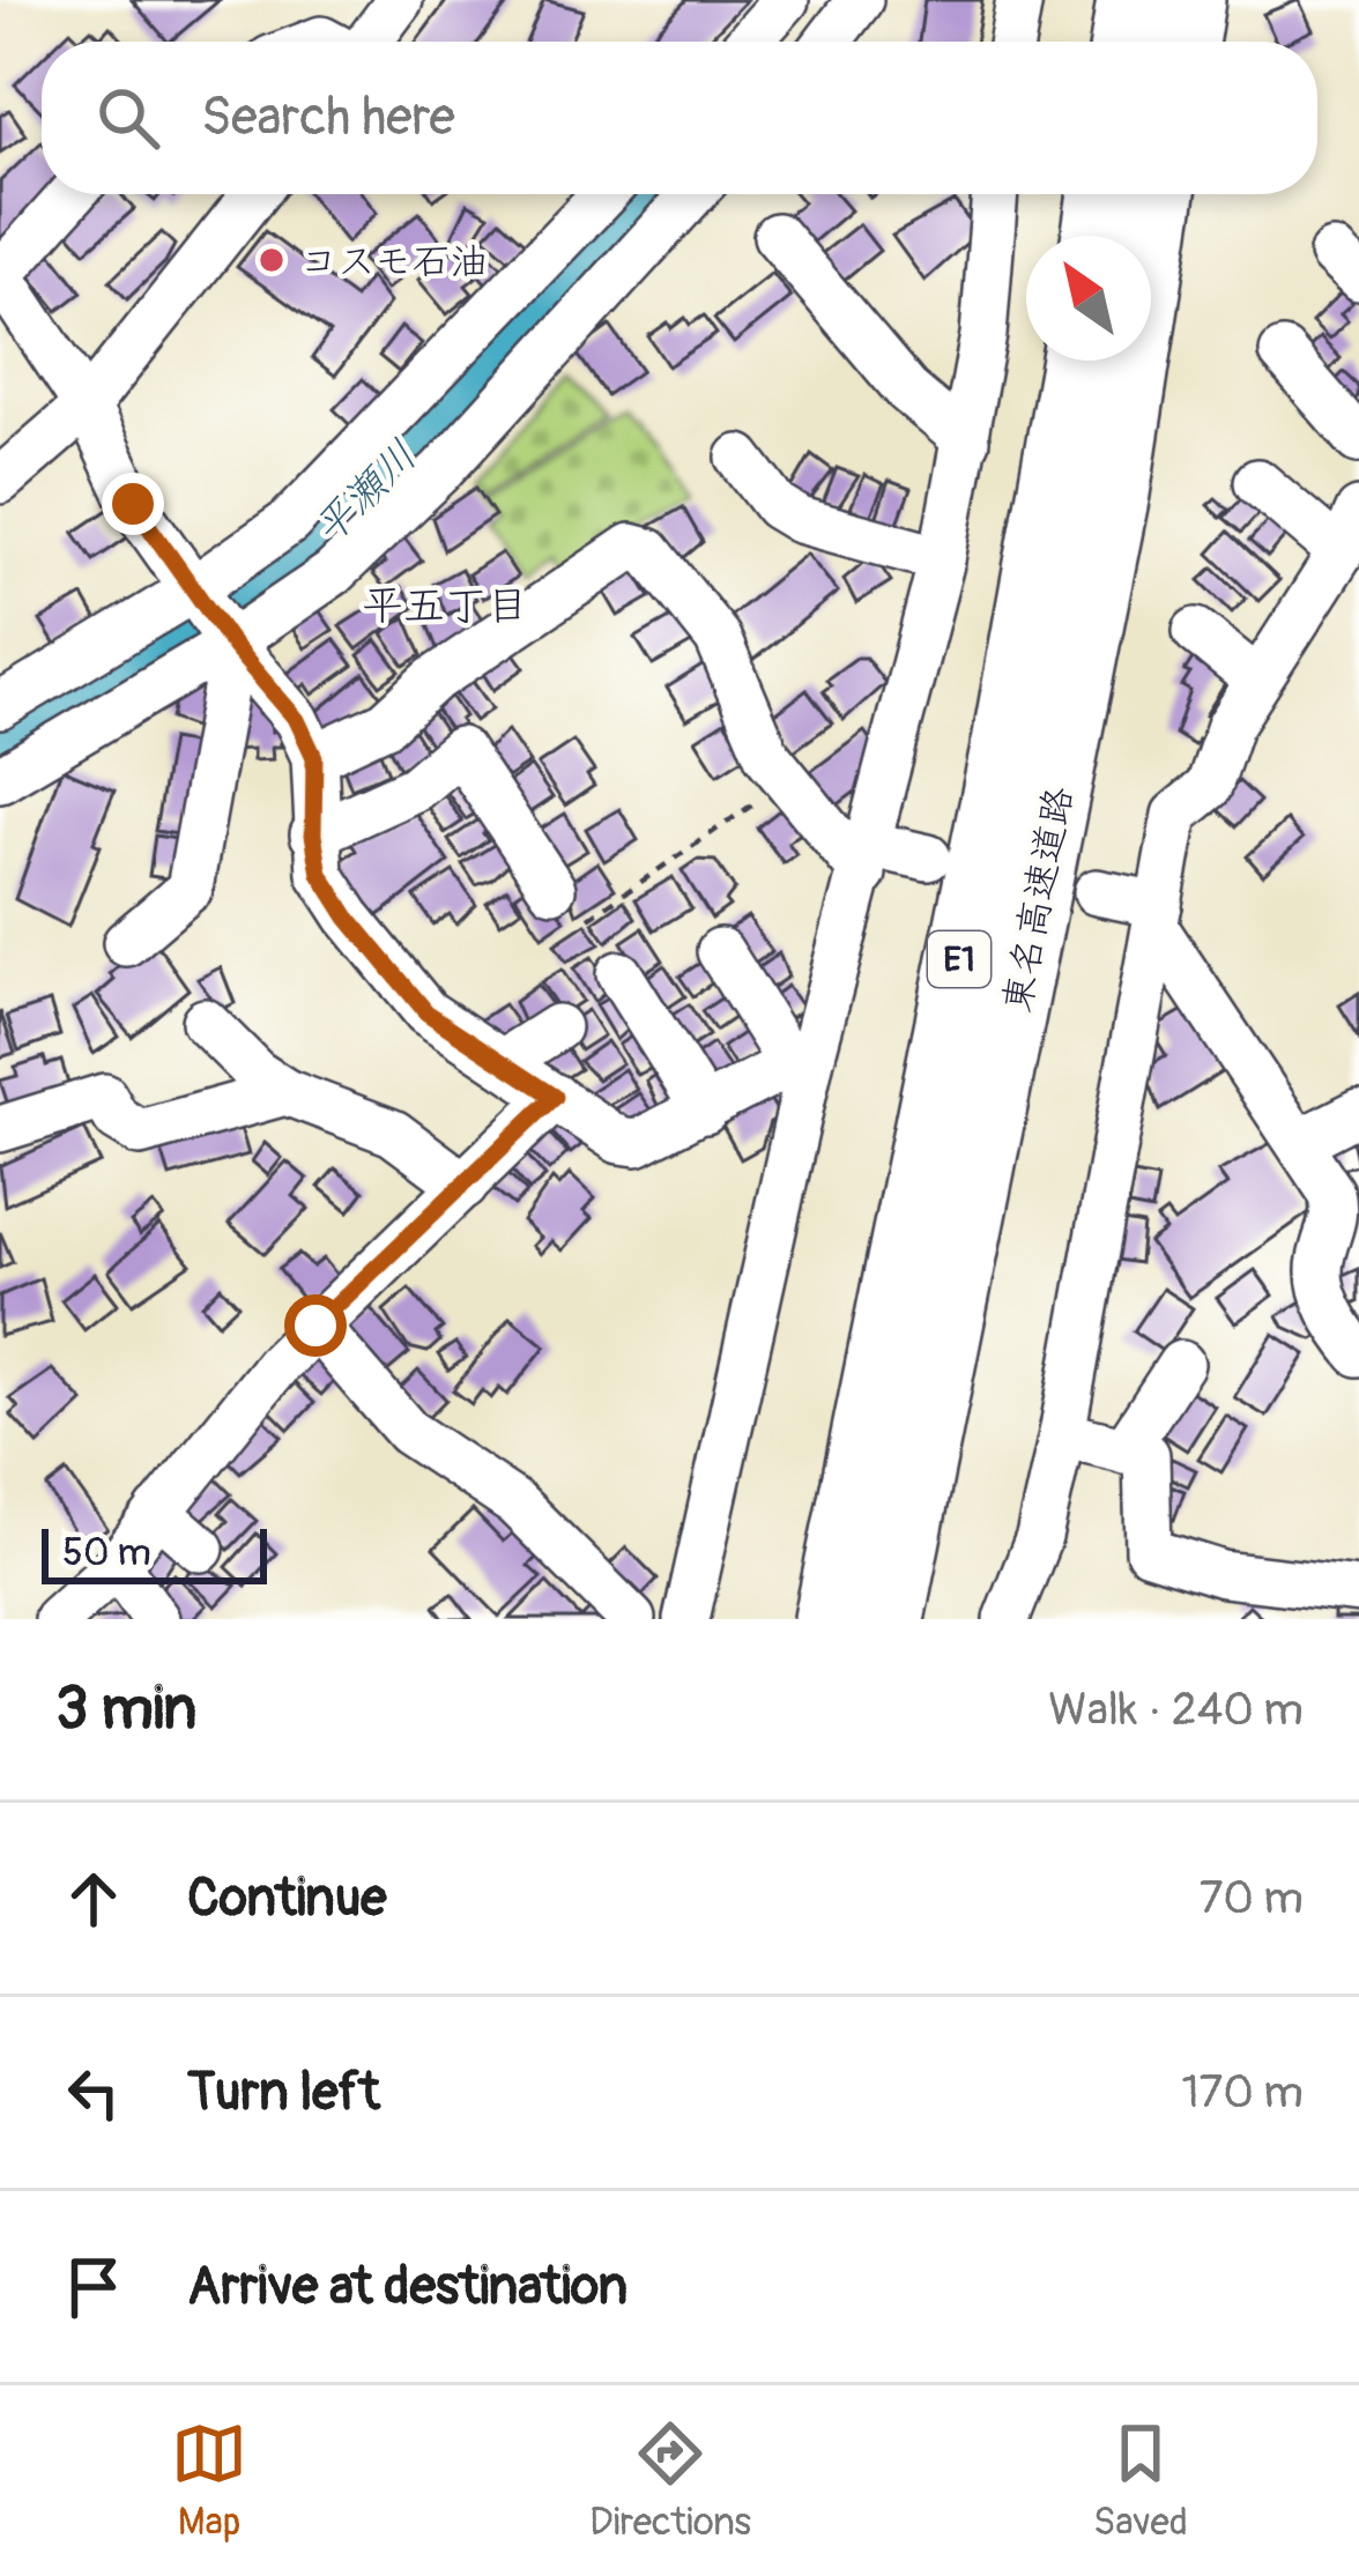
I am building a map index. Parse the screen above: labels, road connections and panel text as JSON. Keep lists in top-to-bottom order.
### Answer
{
  "streets": {
    "highway": ["東名高速道路", "E1"]
  },
  "districts": ["平五丁目"],
  "water": ["平瀬川"],
  "places": ["コスモ石油"],
  "scale_bar": "50 m",
  "north": "top left",
  "page": {
    "search": "Search here",
    "scale": "50 m",
    "heading": ["3 min", "Walk · 240 m"],
    "list": [
      ["Continue", "70 m"],
      ["Turn left", "170 m"],
      "Arrive at destination"
    ],
    "nav": ["Map", "Directions", "Saved"]
  }
}
